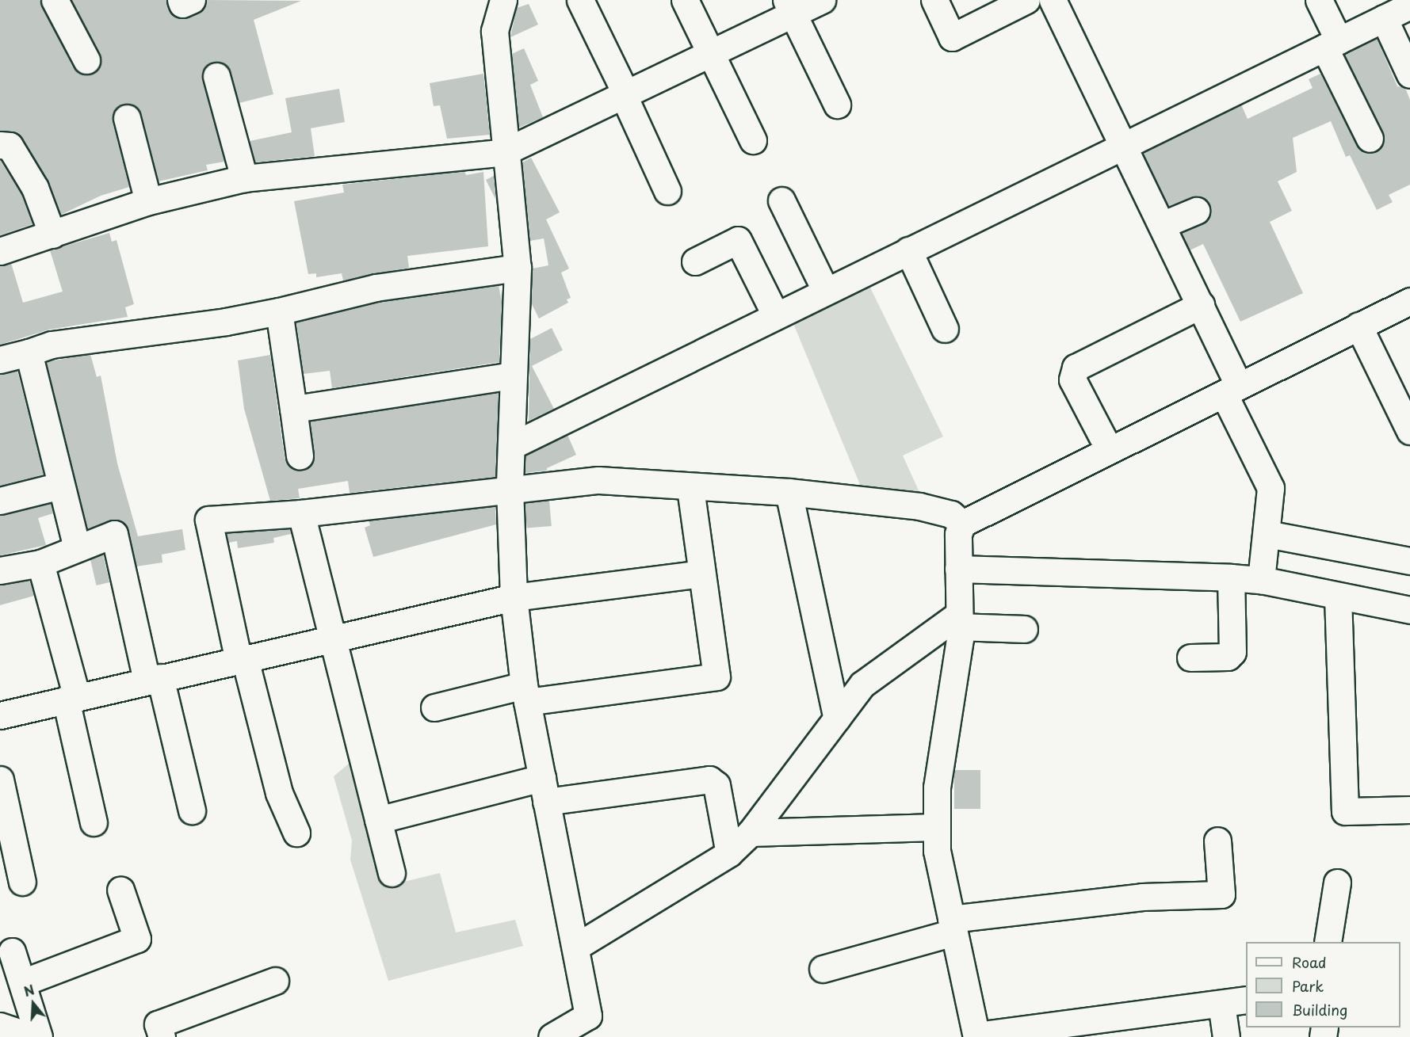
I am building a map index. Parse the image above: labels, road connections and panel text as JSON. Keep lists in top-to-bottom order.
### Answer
{
  "legend": ["Road", "Park", "Building"],
  "north": "top"
}
